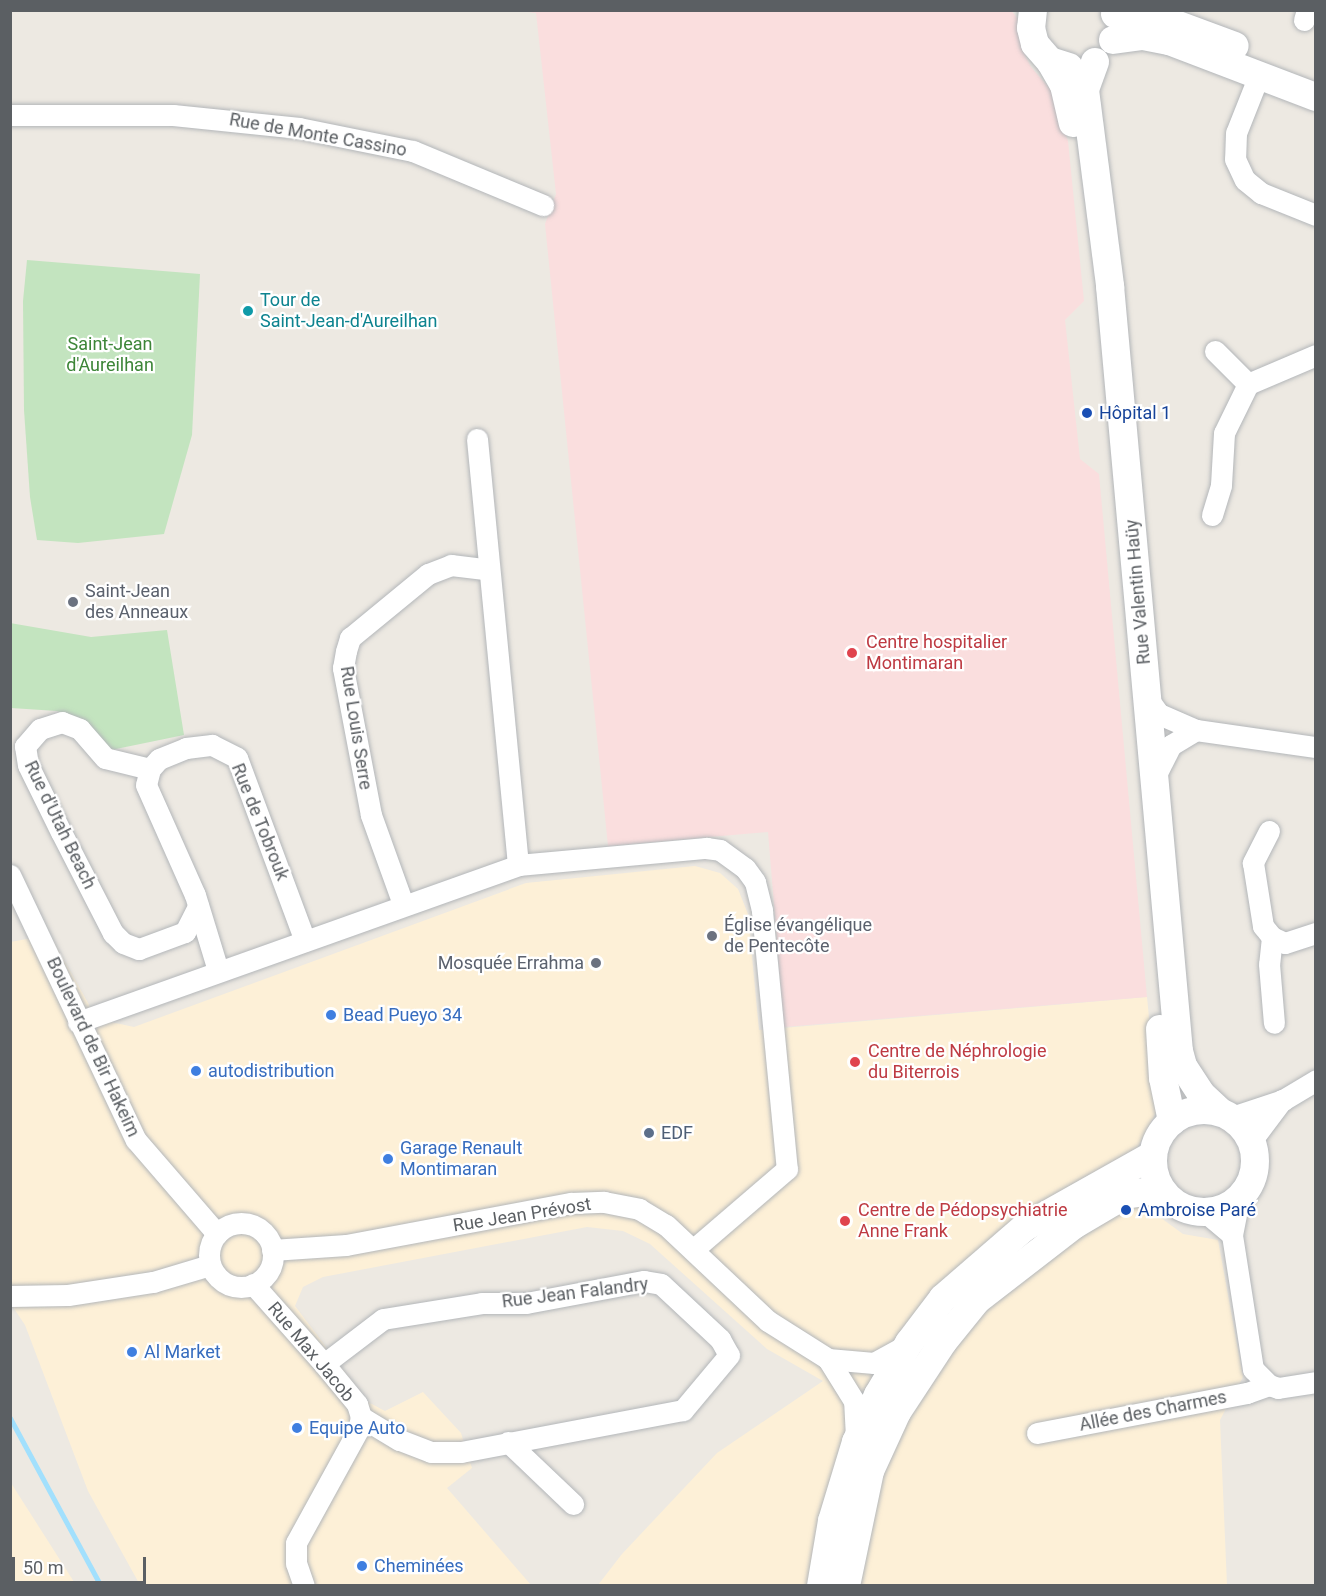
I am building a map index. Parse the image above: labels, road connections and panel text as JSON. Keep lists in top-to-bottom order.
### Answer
{
  "streets": {
    "street": [
      "Rue de Monte Cassino",
      "Rue Valentin Haüy",
      "Rue Louis Serre",
      "Rue de Tobrouk",
      "Rue d'Utah Beach",
      "Boulevard de Bir Hakeim",
      "Rue Jean Prévost",
      "Rue Jean Falandry",
      "Rue Max Jacob",
      "Allée des Charmes"
    ]
  },
  "crossings": [
    ["Rue de Tobrouk", "Rue d'Utah Beach"],
    ["Boulevard de Bir Hakeim", "Rue Jean Prévost"],
    ["Boulevard de Bir Hakeim", "Rue Max Jacob"],
    ["Rue Jean Prévost", "Rue Max Jacob"],
    ["Rue Jean Falandry", "Rue Max Jacob"]
  ],
  "parks": ["Saint-Jean d'Aureilhan"],
  "places": [
    "Tour de Saint-Jean-d'Aureilhan",
    "Hôpital 1",
    "Saint-Jean des Anneaux",
    "Centre hospitalier Montimaran",
    "Église évangélique de Pentecôte",
    "Mosquée Errahma",
    "Bead Pueyo 34",
    "Centre de Néphrologie du Biterrois",
    "autodistribution",
    "EDF",
    "Garage Renault Montimaran",
    "Ambroise Paré",
    "Centre de Pédopsychiatrie Anne Frank",
    "Al Market",
    "Equipe Auto",
    "Cheminées"
  ],
  "scale_bar": "50 m"
}
